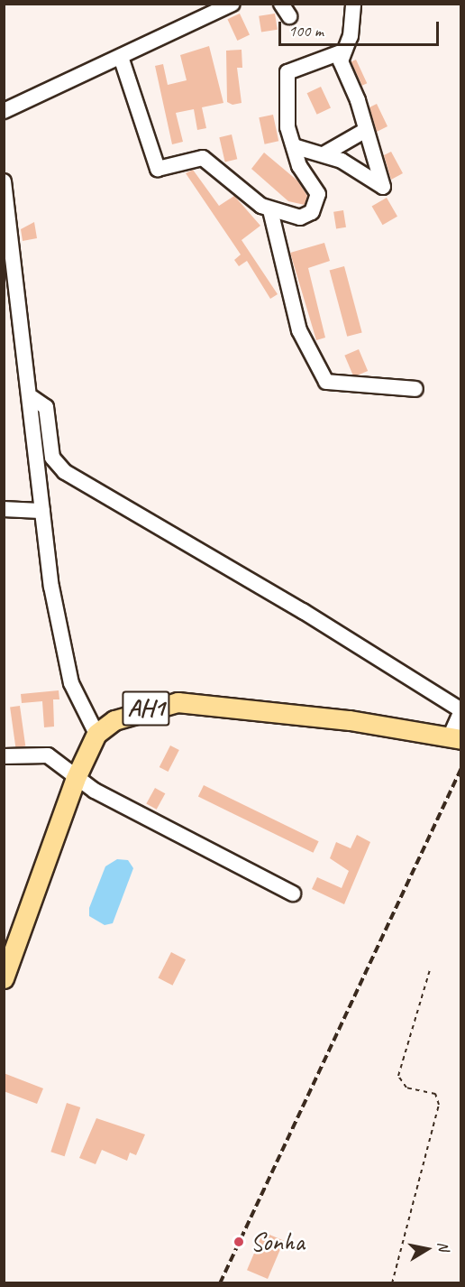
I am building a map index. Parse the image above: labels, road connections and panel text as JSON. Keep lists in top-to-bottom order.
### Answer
{
  "streets": {
    "main road": ["AH1"]
  },
  "places": ["Sonha"],
  "scale_bar": "100 m",
  "north": "right"
}
